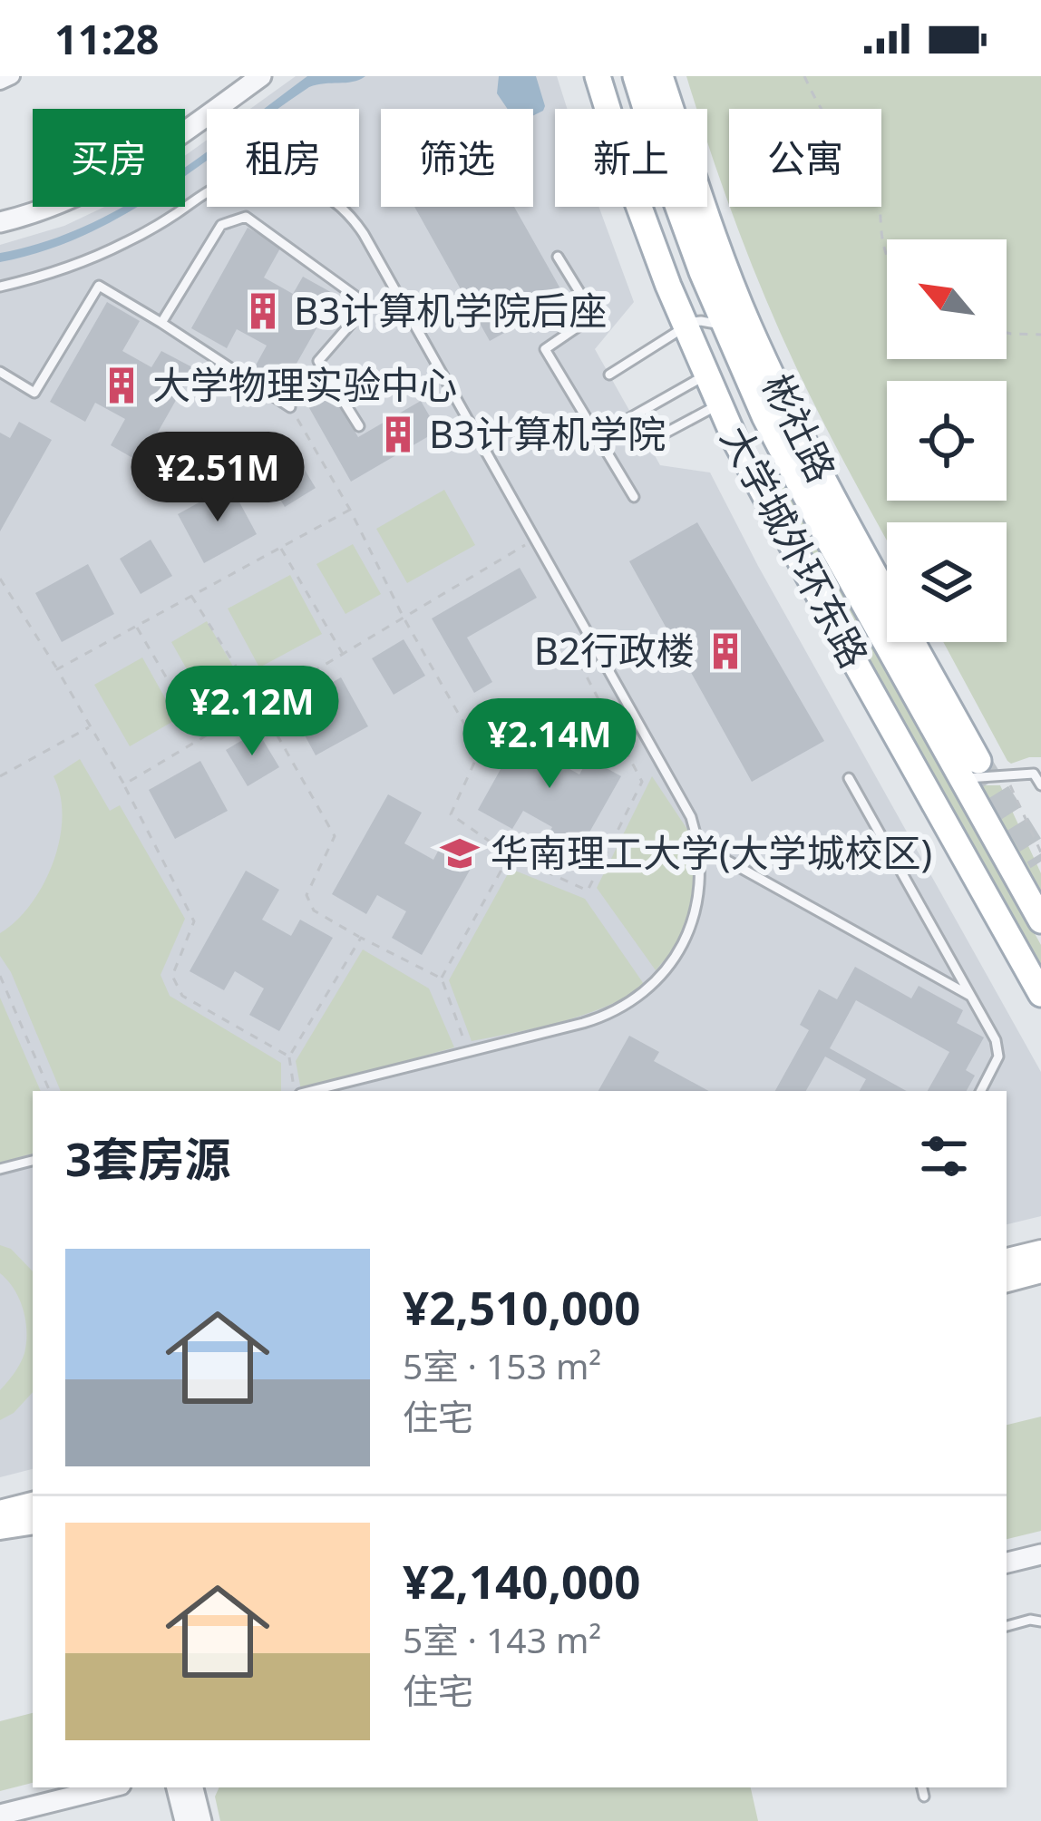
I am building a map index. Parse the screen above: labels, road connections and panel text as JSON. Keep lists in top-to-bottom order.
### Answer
{
  "streets": {
    "main road": ["彬社路", "大学城外环东路"]
  },
  "crossings": [
    ["彬社路", "大学城外环东路"]
  ],
  "places": {
    "building": [
      "B3计算机学院后座",
      "大学物理实验中心",
      "B3计算机学院",
      "B2行政楼"
    ],
    "school or university": ["华南理工大学(大学城校区)"]
  },
  "north": "top left",
  "page": {
    "status": "11:28",
    "chip": [
      "买房",
      "租房",
      "筛选",
      "新上",
      "公寓"
    ],
    "price": ["¥2.51M", "¥2.12M", "¥2.14M"],
    "heading": "3套房源",
    "list": [
      {
        "name": "¥2,510,000",
        "note": "5室 · 153 m² · 住宅"
      },
      {
        "name": "¥2,140,000",
        "note": "5室 · 143 m² · 住宅"
      }
    ]
  }
}
